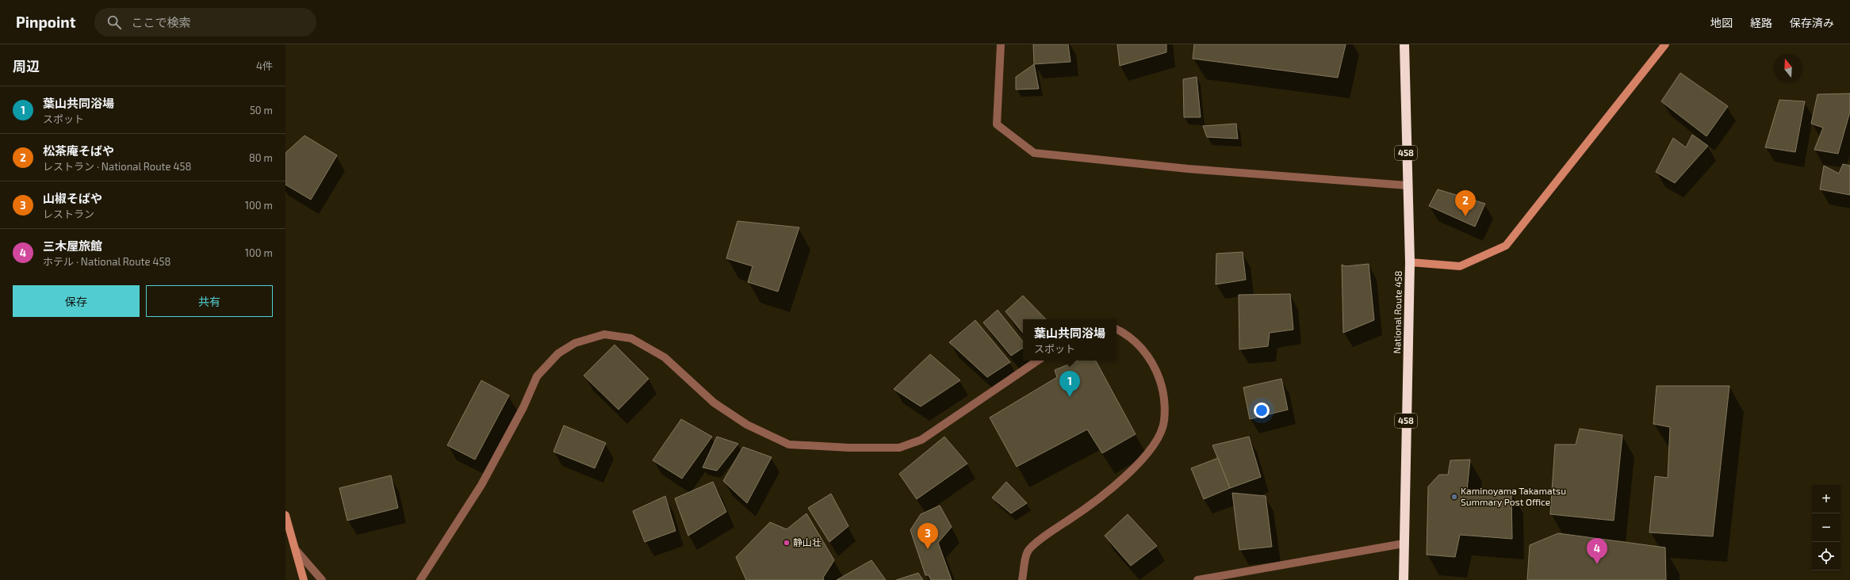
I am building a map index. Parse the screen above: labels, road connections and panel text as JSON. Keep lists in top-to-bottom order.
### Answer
{
  "streets": {
    "highway": ["458", "National Route 458"]
  },
  "places": ["Kaminoyama Takamatsu Summary Post Office", "静山壮"],
  "north": "top",
  "page": {
    "header": "Pinpoint",
    "search": "ここで検索",
    "nav": ["地図", "経路", "保存済み"],
    "heading": ["周辺", "4件"],
    "list": [
      {
        "mark": "1",
        "name": "葉山共同浴場",
        "note": "スポット",
        "value": "50 m"
      },
      {
        "mark": "2",
        "name": "松茶庵そばや",
        "note": "レストラン · National Route 458",
        "value": "80 m"
      },
      {
        "mark": "3",
        "name": "山椒そばや",
        "note": "レストラン",
        "value": "100 m"
      },
      {
        "mark": "4",
        "name": "三木屋旅館",
        "note": "ホテル · National Route 458",
        "value": "100 m"
      }
    ],
    "pins": [
      "2",
      "1",
      "3",
      "4"
    ],
    "buttons": ["保存", "共有"],
    "popup": ["葉山共同浴場", "スポット"],
    "map_buttons": ["+", "−"]
  }
}
